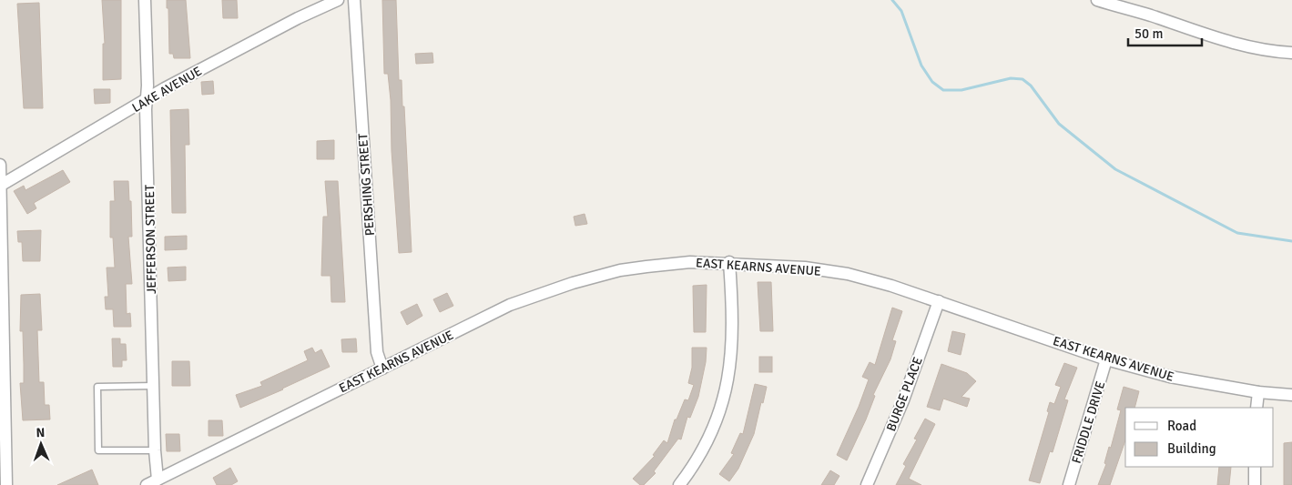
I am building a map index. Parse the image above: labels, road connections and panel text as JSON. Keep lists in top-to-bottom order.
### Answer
{
  "streets": {
    "street": [
      "LAKE AVENUE",
      "PERSHING STREET",
      "JEFFERSON STREET",
      "EAST KEARNS AVENUE",
      "BURGE PLACE",
      "FRIDDLE DRIVE"
    ]
  },
  "crossings": [
    ["LAKE AVENUE", "JEFFERSON STREET"],
    ["PERSHING STREET", "EAST KEARNS AVENUE"],
    ["JEFFERSON STREET", "EAST KEARNS AVENUE"],
    ["EAST KEARNS AVENUE", "BURGE PLACE"],
    ["EAST KEARNS AVENUE", "FRIDDLE DRIVE"]
  ],
  "legend": ["Road", "Building"],
  "scale_bar": "50 m",
  "north": "top"
}
